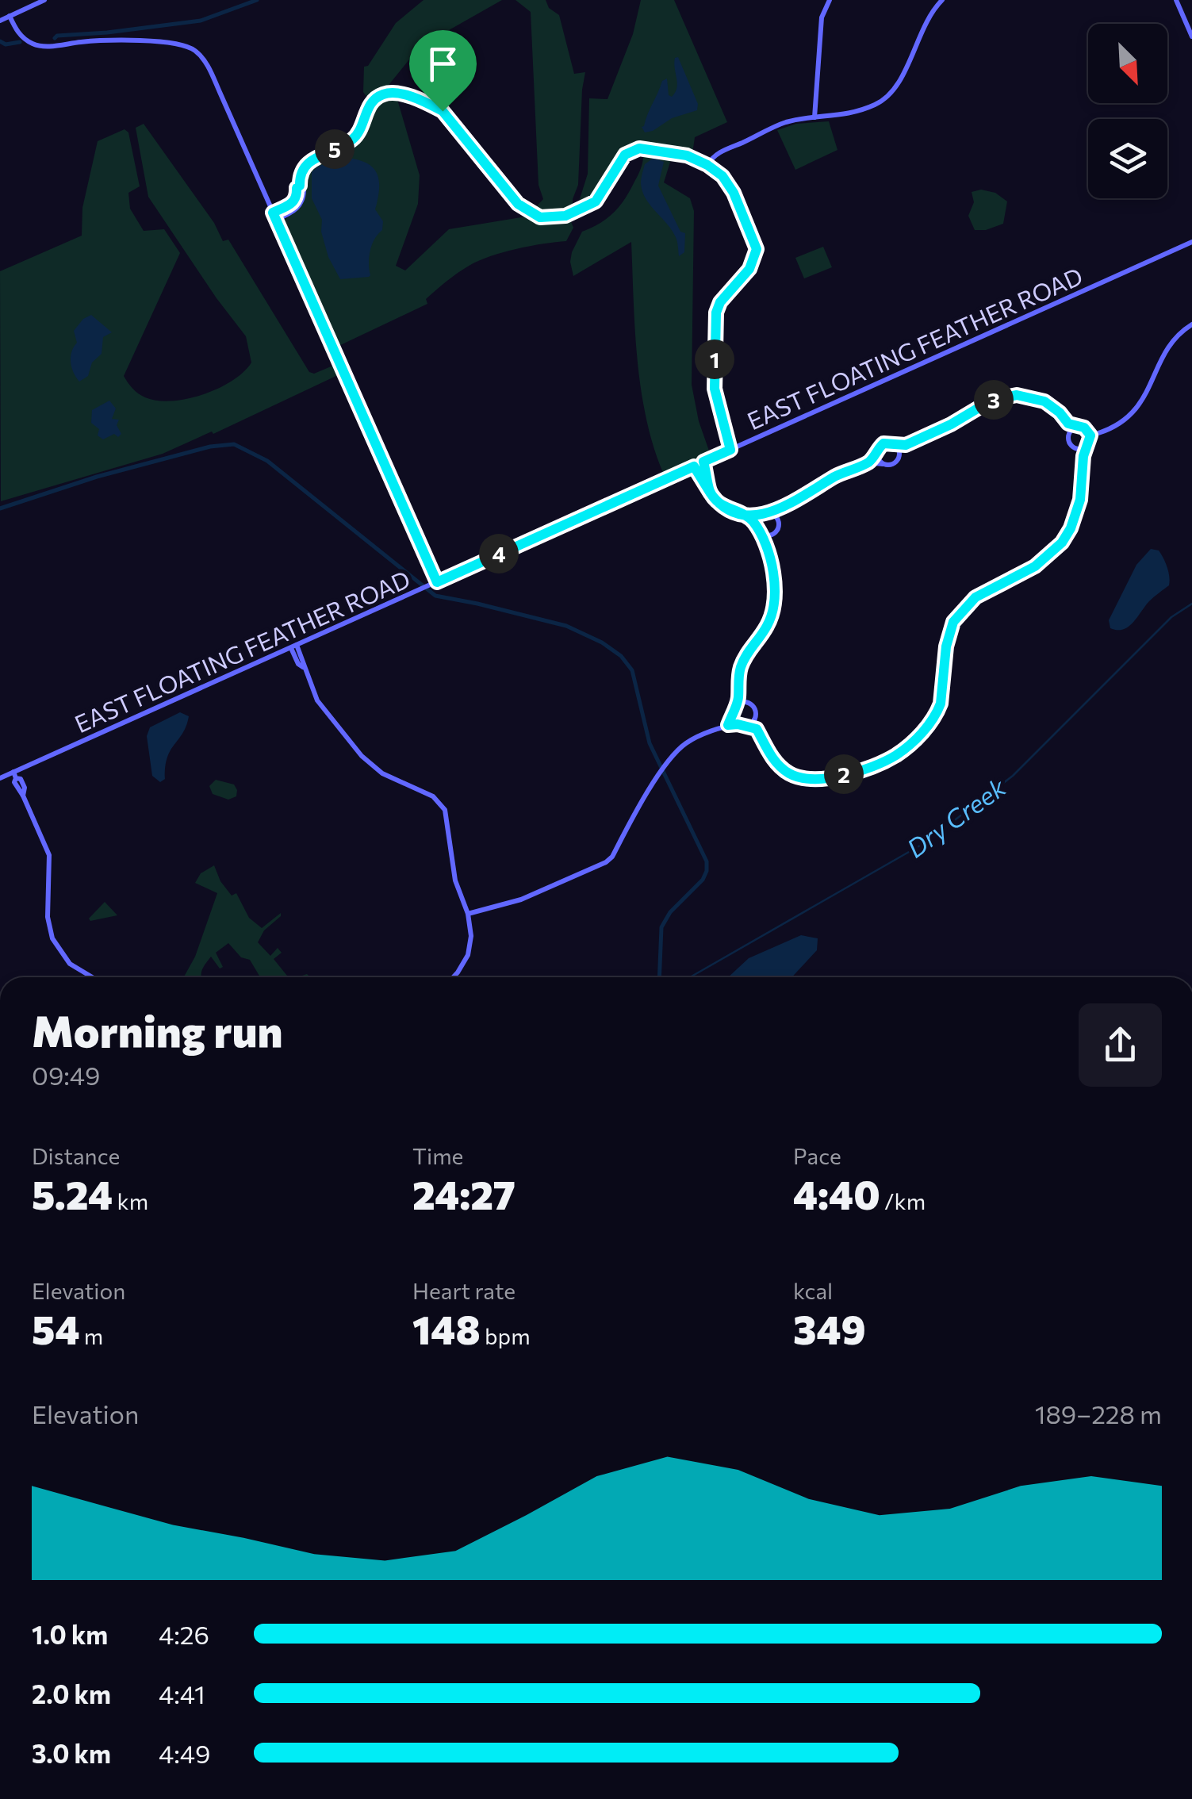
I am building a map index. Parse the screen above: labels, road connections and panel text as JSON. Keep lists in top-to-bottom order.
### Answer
{
  "streets": {
    "street": ["EAST FLOATING FEATHER ROAD"]
  },
  "water": ["Dry Creek"],
  "north": "bottom right",
  "page": {
    "pins": [
      "5",
      "1",
      "3",
      "4",
      "2"
    ],
    "heading": ["Morning run", "09:49"],
    "stats": [
      ["Distance", "5.24 km"],
      ["Time", "24:27"],
      ["Pace", "4:40 /km"],
      ["Elevation", "54 m"],
      ["Heart rate", "148 bpm"],
      ["kcal", "349"]
    ],
    "chart": ["Elevation", "189–228 m"],
    "list": [
      {
        "name": "1.0 km",
        "note": "4:26"
      },
      {
        "name": "2.0 km",
        "note": "4:41"
      },
      {
        "name": "3.0 km",
        "note": "4:49"
      }
    ]
  }
}
